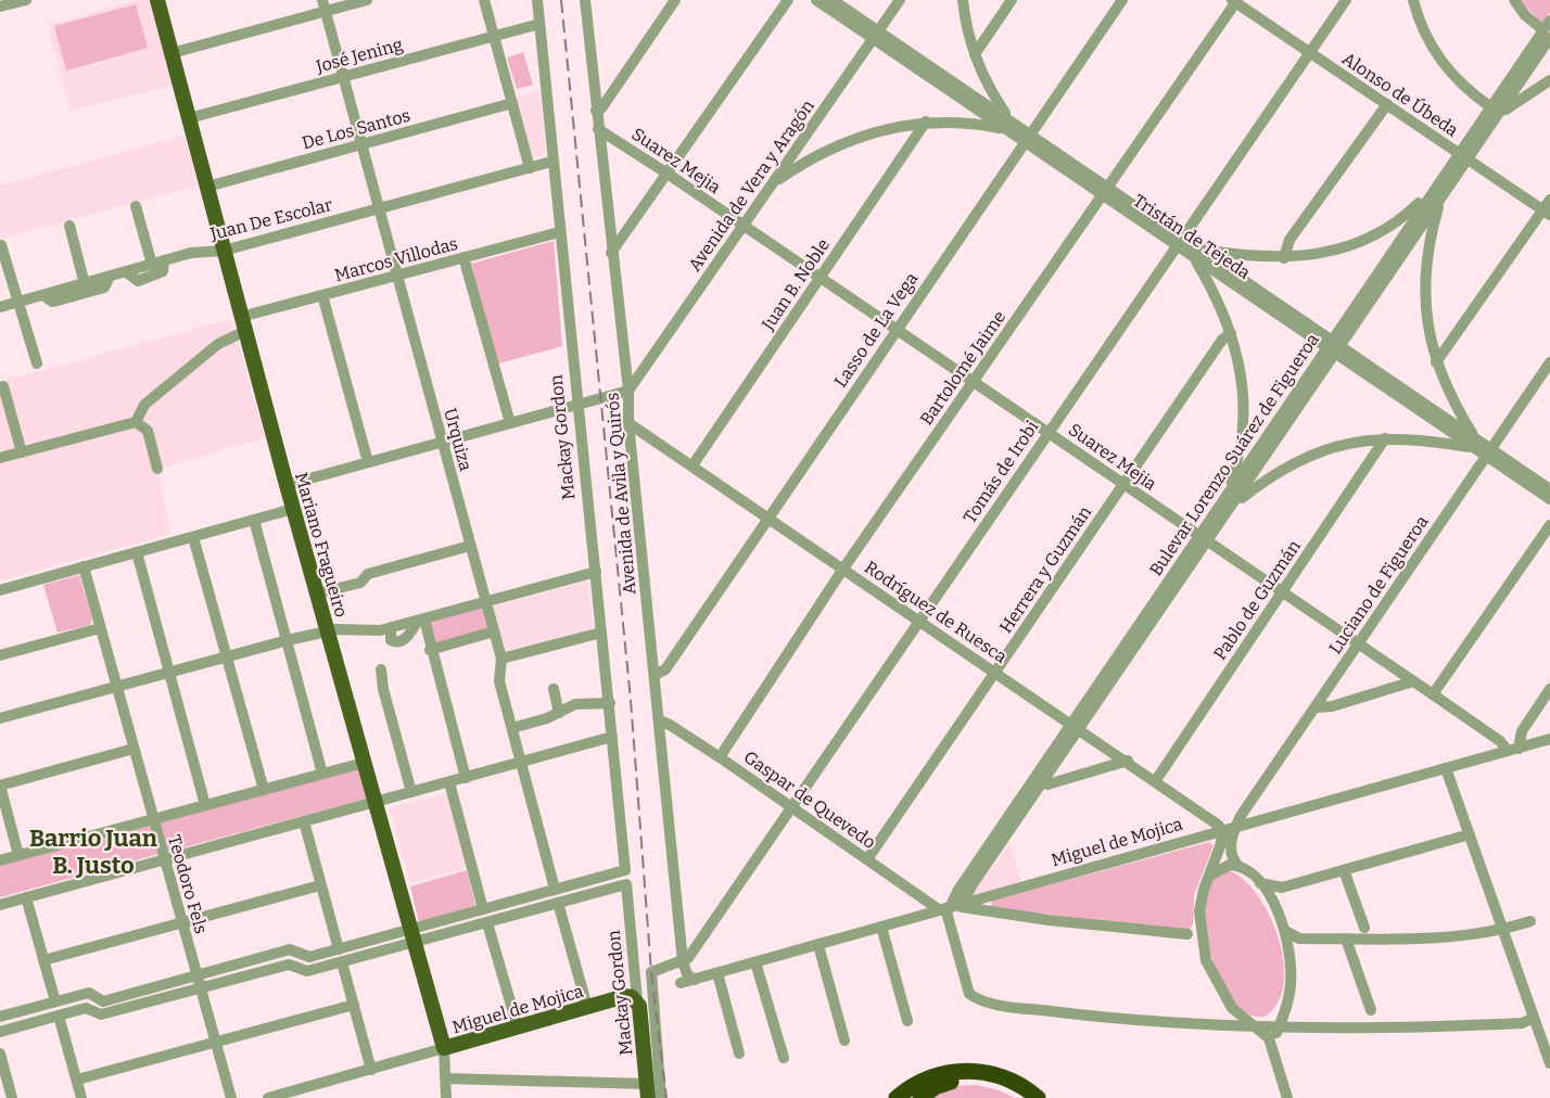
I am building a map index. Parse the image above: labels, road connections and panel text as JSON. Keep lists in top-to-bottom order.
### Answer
{
  "streets": {
    "main road": ["Mackay Gordon", "Mariano Fragueiro", "Miguel de Mojica"],
    "street": [
      "José Jening",
      "Alonso de Úbeda",
      "De Los Santos",
      "Suarez Mejia",
      "Avenida de Vera y Aragón",
      "Juan De Escolar",
      "Tristán de Tejeda",
      "Marcos Villodas",
      "Juan B. Noble",
      "Lasso de La Vega",
      "Bartolomé Jaime",
      "Urquiza",
      "Bulevar Lorenzo Suárez de Figueroa",
      "Tomás de Irobi",
      "Avenida de Avila y Quirós",
      "Herrera y Guzmán",
      "Luciano de Figueroa",
      "Pablo de Guzmán",
      "Rodríguez de Ruesca",
      "Gaspar de Quevedo",
      "Teodoro Fels"
    ]
  },
  "crossings": [
    ["José Jening", "Mackay Gordon"],
    ["José Jening", "Urquiza"],
    ["José Jening", "Mariano Fragueiro"],
    ["Alonso de Úbeda", "Bartolomé Jaime"],
    ["Alonso de Úbeda", "Bulevar Lorenzo Suárez de Figueroa"],
    ["Alonso de Úbeda", "Tomás de Irobi"],
    ["De Los Santos", "Urquiza"],
    ["De Los Santos", "Mariano Fragueiro"],
    ["Suarez Mejia", "Avenida de Vera y Aragón"],
    ["Suarez Mejia", "Juan B. Noble"],
    ["Suarez Mejia", "Lasso de La Vega"],
    ["Suarez Mejia", "Bartolomé Jaime"],
    ["Suarez Mejia", "Bulevar Lorenzo Suárez de Figueroa"],
    ["Suarez Mejia", "Tomás de Irobi"],
    ["Suarez Mejia", "Avenida de Avila y Quirós"],
    ["Suarez Mejia", "Herrera y Guzmán"],
    ["Suarez Mejia", "Luciano de Figueroa"],
    ["Suarez Mejia", "Pablo de Guzmán"],
    ["Suarez Mejia", "Miguel de Mojica"],
    ["Avenida de Vera y Aragón", "Tristán de Tejeda"],
    ["Avenida de Vera y Aragón", "Avenida de Avila y Quirós"],
    ["Juan De Escolar", "Mackay Gordon"],
    ["Juan De Escolar", "Urquiza"],
    ["Juan De Escolar", "Mariano Fragueiro"],
    ["Tristán de Tejeda", "Lasso de La Vega"],
    ["Tristán de Tejeda", "Bartolomé Jaime"],
    ["Tristán de Tejeda", "Bulevar Lorenzo Suárez de Figueroa"],
    ["Tristán de Tejeda", "Tomás de Irobi"],
    ["Tristán de Tejeda", "Luciano de Figueroa"],
    ["Marcos Villodas", "Mackay Gordon"],
    ["Marcos Villodas", "Urquiza"],
    ["Marcos Villodas", "Mariano Fragueiro"],
    ["Juan B. Noble", "Rodríguez de Ruesca"],
    ["Lasso de La Vega", "Avenida de Avila y Quirós"],
    ["Lasso de La Vega", "Rodríguez de Ruesca"],
    ["Bartolomé Jaime", "Rodríguez de Ruesca"],
    ["Bartolomé Jaime", "Gaspar de Quevedo"],
    ["Mackay Gordon", "Urquiza"],
    ["Mackay Gordon", "Miguel de Mojica"],
    ["Bulevar Lorenzo Suárez de Figueroa", "Rodríguez de Ruesca"],
    ["Bulevar Lorenzo Suárez de Figueroa", "Gaspar de Quevedo"],
    ["Bulevar Lorenzo Suárez de Figueroa", "Miguel de Mojica"],
    ["Tomás de Irobi", "Avenida de Avila y Quirós"],
    ["Tomás de Irobi", "Rodríguez de Ruesca"],
    ["Tomás de Irobi", "Gaspar de Quevedo"],
    ["Avenida de Avila y Quirós", "Rodríguez de Ruesca"],
    ["Avenida de Avila y Quirós", "Gaspar de Quevedo"],
    ["Avenida de Avila y Quirós", "Miguel de Mojica"],
    ["Mariano Fragueiro", "Miguel de Mojica"],
    ["Herrera y Guzmán", "Rodríguez de Ruesca"],
    ["Herrera y Guzmán", "Gaspar de Quevedo"],
    ["Luciano de Figueroa", "Miguel de Mojica"],
    ["Pablo de Guzmán", "Rodríguez de Ruesca"],
    ["Rodríguez de Ruesca", "Miguel de Mojica"],
    ["Gaspar de Quevedo", "Miguel de Mojica"]
  ],
  "districts": ["Barrio Juan B. Justo"]
}
